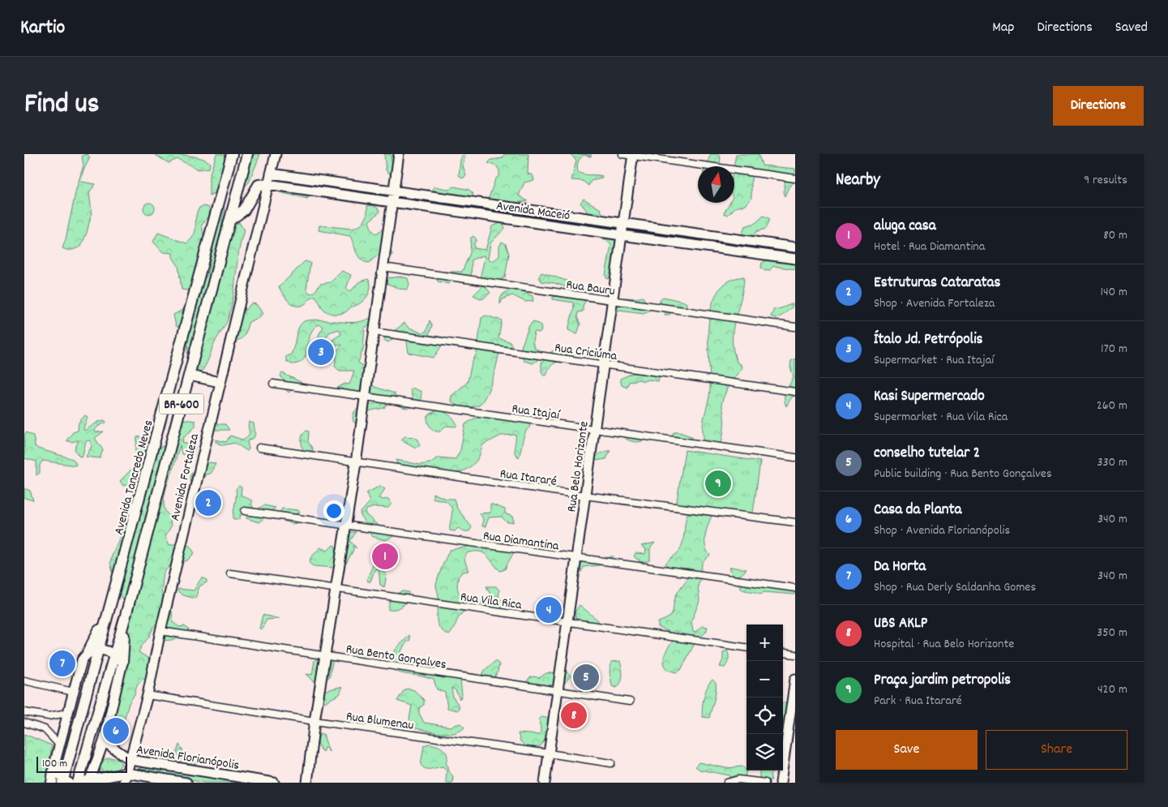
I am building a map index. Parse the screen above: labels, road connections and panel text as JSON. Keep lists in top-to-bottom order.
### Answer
{
  "streets": {
    "main road": ["BR-600", "Avenida Tancredo Neves"],
    "street": [
      "Avenida Maceió",
      "Rua Bauru",
      "Rua Criciúma",
      "Rua Itajaí",
      "Rua Belo Horizonte",
      "Rua Itararé",
      "Avenida Fortaleza",
      "Rua Diamantina",
      "Rua Vila Rica",
      "Rua Bento Gonçalves",
      "Rua Blumenau",
      "Avenida Florianópolis"
    ]
  },
  "crossings": [
    ["Avenida Maceió", "Rua Belo Horizonte"],
    ["Avenida Maceió", "Avenida Fortaleza"],
    ["Rua Bauru", "Rua Belo Horizonte"],
    ["Rua Criciúma", "Rua Belo Horizonte"],
    ["BR-600", "Avenida Florianópolis"],
    ["Rua Itajaí", "Rua Belo Horizonte"],
    ["Rua Belo Horizonte", "Rua Itararé"],
    ["Rua Belo Horizonte", "Rua Diamantina"],
    ["Rua Belo Horizonte", "Rua Vila Rica"],
    ["Rua Belo Horizonte", "Rua Bento Gonçalves"],
    ["Rua Belo Horizonte", "Rua Blumenau"],
    ["Avenida Fortaleza", "Rua Bento Gonçalves"],
    ["Avenida Fortaleza", "Rua Blumenau"],
    ["Avenida Fortaleza", "Avenida Florianópolis"]
  ],
  "scale_bar": "100 m",
  "north": "top",
  "page": {
    "header": "Kartio",
    "nav": ["Map", "Directions", "Saved"],
    "title": "Find us",
    "buttons": [
      "Directions",
      ["Save", "Share"]
    ],
    "heading": ["Nearby", "9 results"],
    "list": [
      {
        "mark": "1",
        "name": "aluga casa",
        "note": "Hotel · Rua Diamantina",
        "value": "80 m"
      },
      {
        "mark": "2",
        "name": "Estruturas Cataratas",
        "note": "Shop · Avenida Fortaleza",
        "value": "140 m"
      },
      {
        "mark": "3",
        "name": "Ítalo Jd. Petrópolis",
        "note": "Supermarket · Rua Itajaí",
        "value": "170 m"
      },
      {
        "mark": "4",
        "name": "Kasi Supermercado",
        "note": "Supermarket · Rua Vila Rica",
        "value": "260 m"
      },
      {
        "mark": "5",
        "name": "conselho tutelar 2",
        "note": "Public building · Rua Bento Gonçalves",
        "value": "330 m"
      },
      {
        "mark": "6",
        "name": "Casa da Planta",
        "note": "Shop · Avenida Florianópolis",
        "value": "340 m"
      },
      {
        "mark": "7",
        "name": "Da Horta",
        "note": "Shop · Rua Derly Saldanha Gomes",
        "value": "340 m"
      },
      {
        "mark": "8",
        "name": "UBS AKLP",
        "note": "Hospital · Rua Belo Horizonte",
        "value": "350 m"
      },
      {
        "mark": "9",
        "name": "Praça jardim petropolis",
        "note": "Park · Rua Itararé",
        "value": "420 m"
      }
    ],
    "pins": [
      "3",
      "9",
      "2",
      "1",
      "4",
      "7",
      "5",
      "8",
      "6"
    ],
    "map_buttons": ["+", "−"],
    "scale": "100 m"
  }
}
